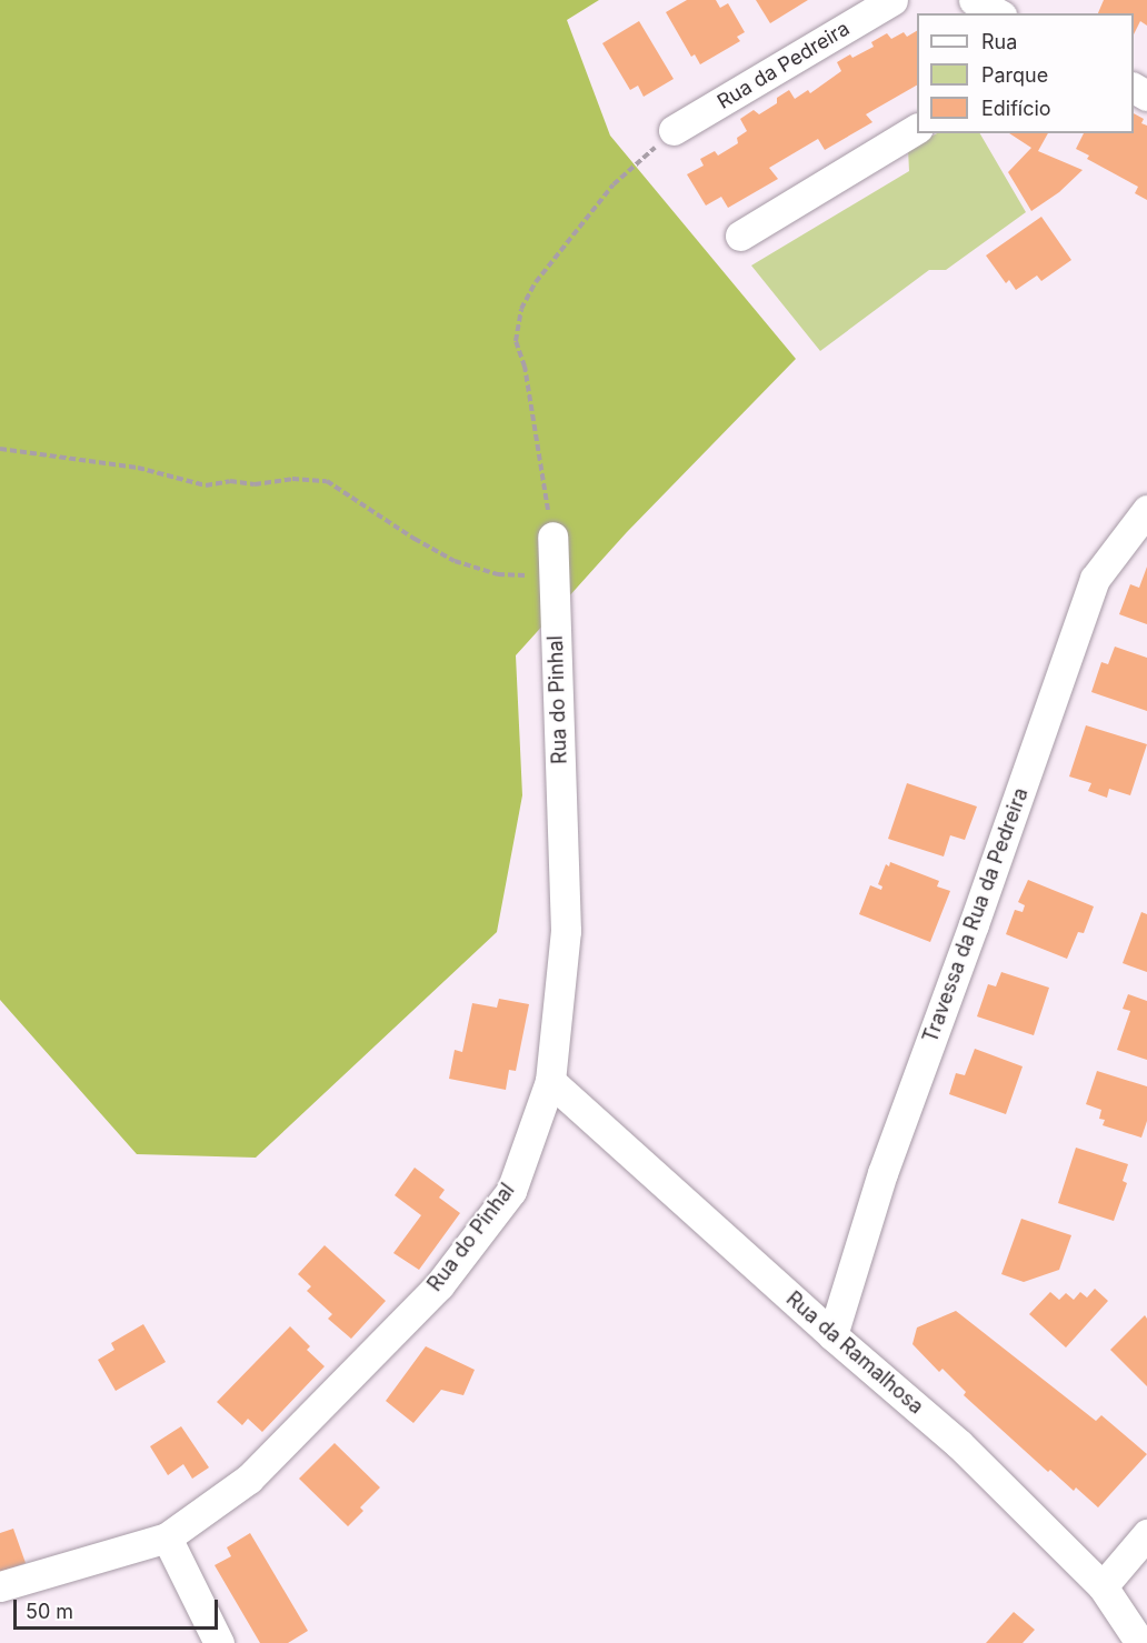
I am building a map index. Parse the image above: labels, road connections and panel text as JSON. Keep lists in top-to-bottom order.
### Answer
{
  "streets": {
    "street": [
      "Rua da Pedreira",
      "Rua do Pinhal",
      "Travessa da Rua da Pedreira",
      "Rua da Ramalhosa"
    ]
  },
  "crossings": [
    ["Rua do Pinhal", "Rua da Ramalhosa"],
    ["Travessa da Rua da Pedreira", "Rua da Ramalhosa"]
  ],
  "legend": ["Rua", "Parque", "Edifício"],
  "scale_bar": "50 m"
}
